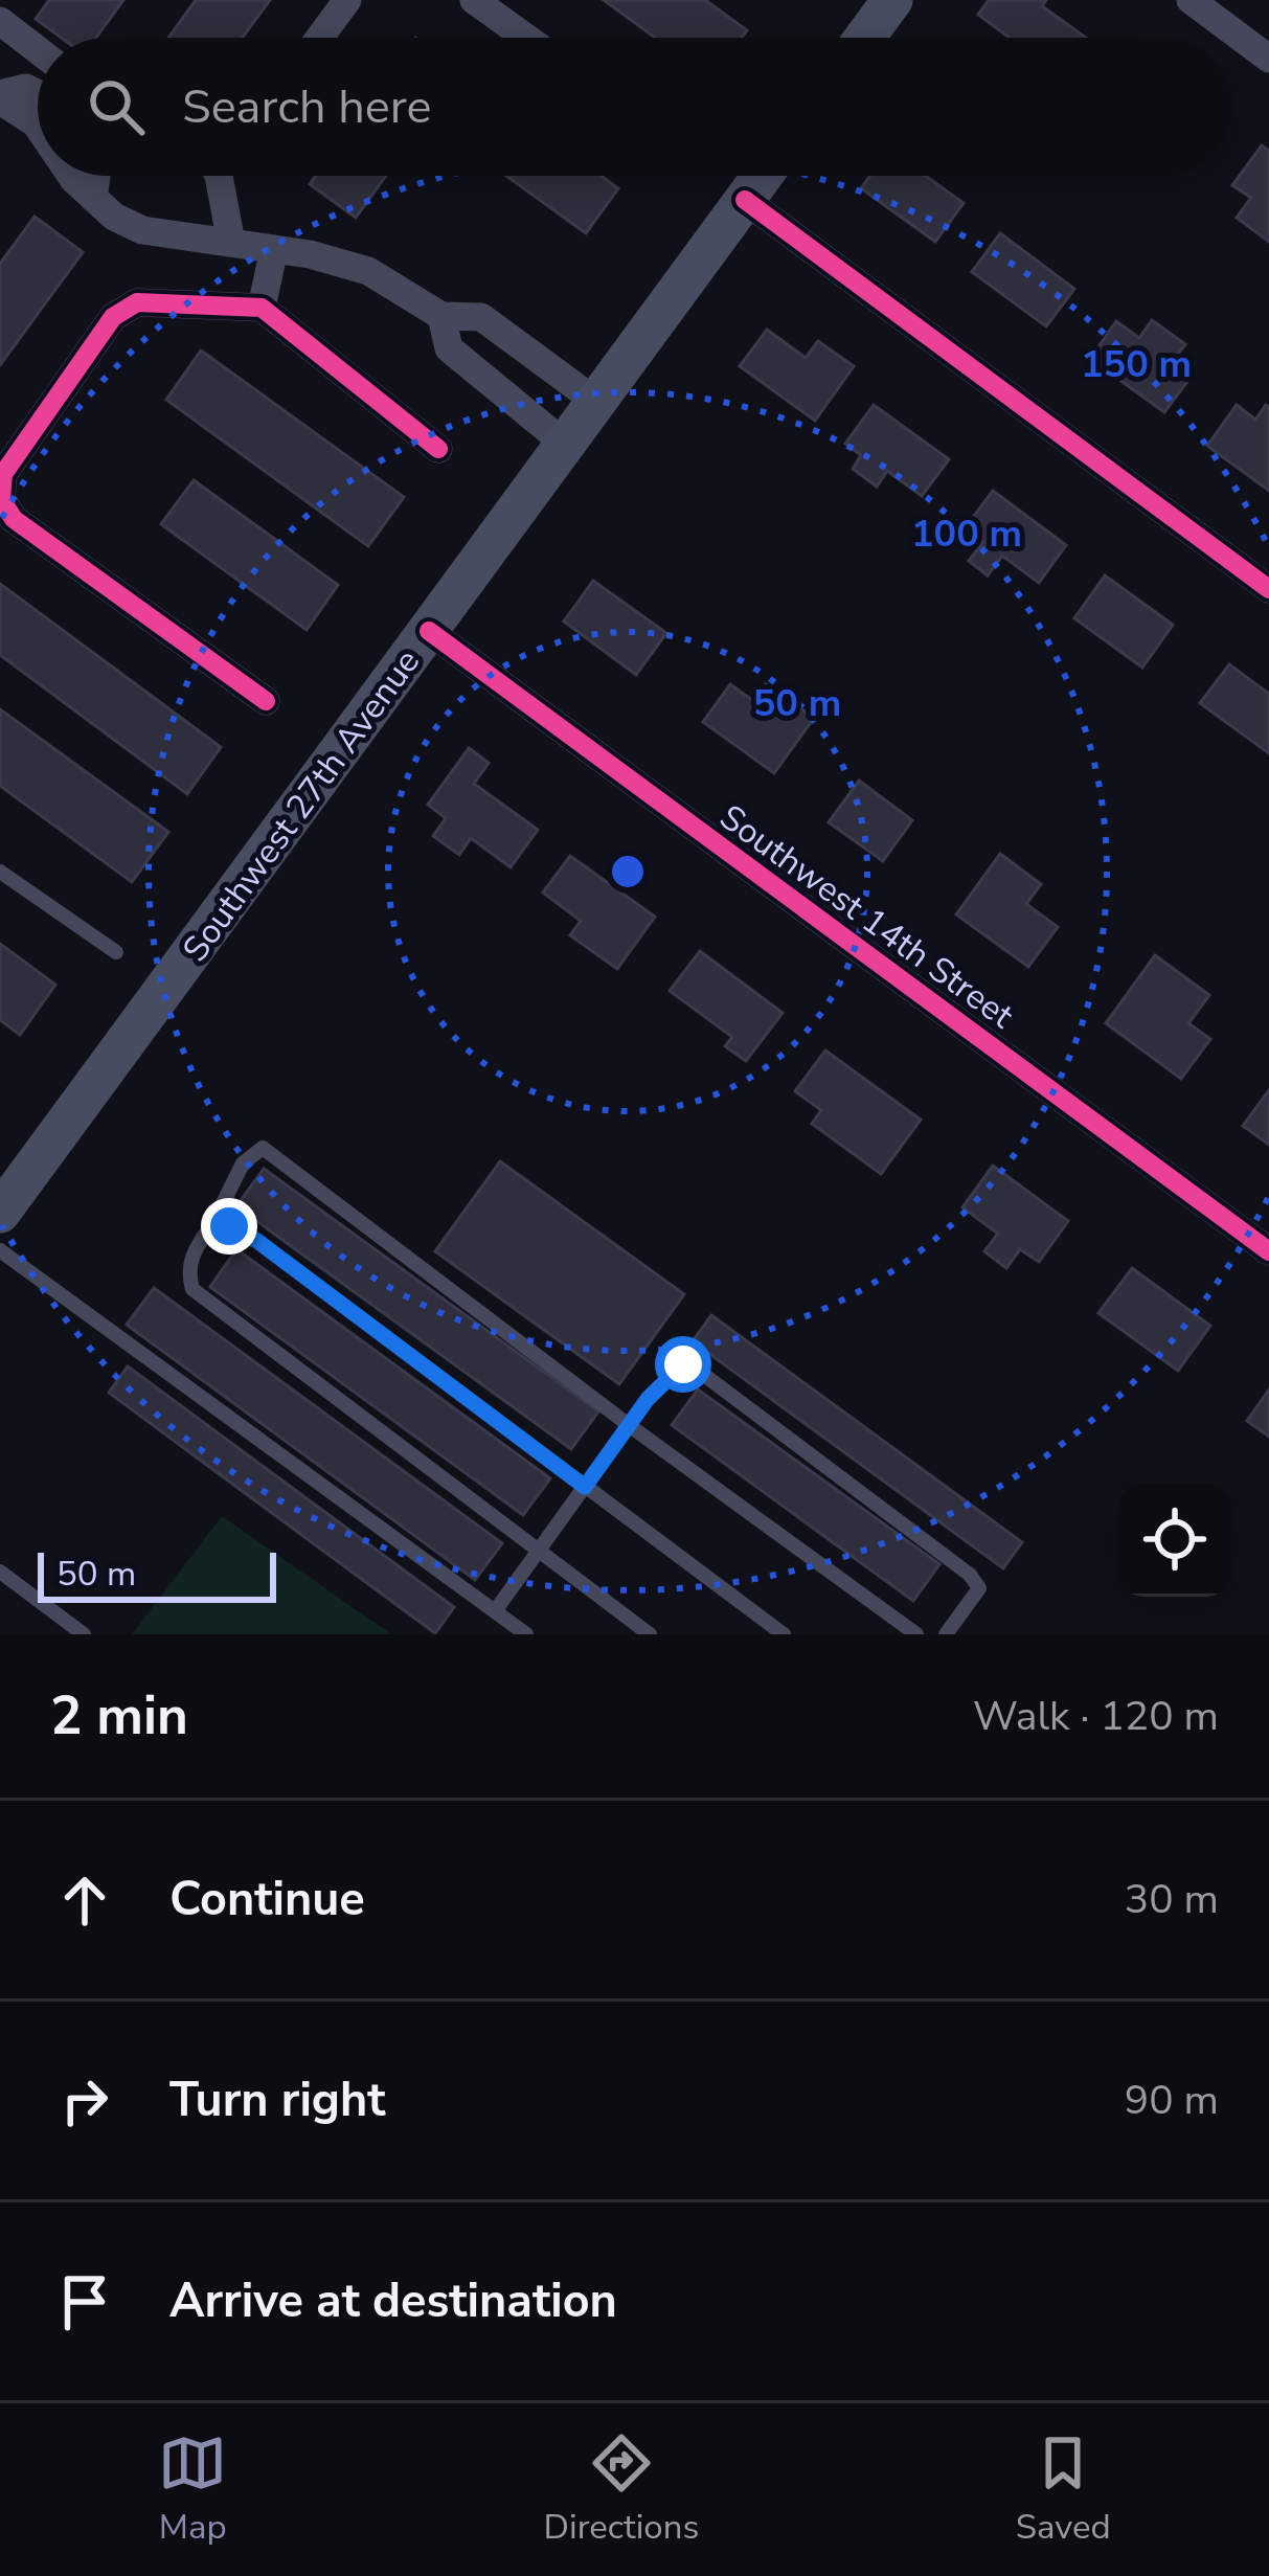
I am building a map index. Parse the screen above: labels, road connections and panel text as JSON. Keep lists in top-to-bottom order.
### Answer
{
  "streets": {
    "main road": ["Southwest 27th Avenue"],
    "street": ["Southwest 14th Street"]
  },
  "crossings": [
    ["Southwest 27th Avenue", "Southwest 14th Street"]
  ],
  "scale_bar": "50 m",
  "page": {
    "search": "Search here",
    "scale": "50 m",
    "heading": ["2 min", "Walk · 120 m"],
    "list": [
      ["Continue", "30 m"],
      ["Turn right", "90 m"],
      "Arrive at destination"
    ],
    "nav": ["Map", "Directions", "Saved"]
  },
  "rings": ["150 m", "100 m", "50 m"]
}
